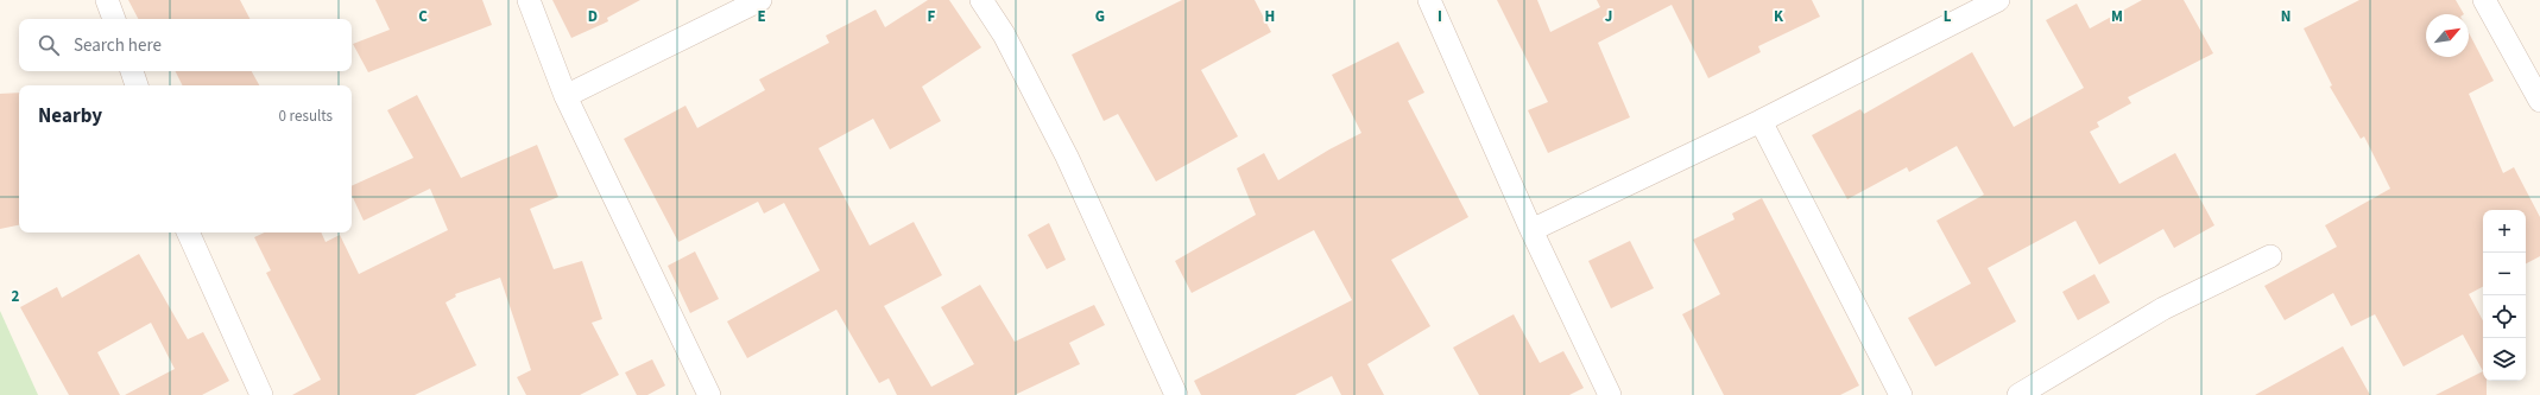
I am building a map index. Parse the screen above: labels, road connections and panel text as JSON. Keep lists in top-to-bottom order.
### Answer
{
  "north": "top right",
  "page": {
    "search": "Search here",
    "heading": ["Nearby", "0 results"],
    "map_buttons": ["+", "−"]
  },
  "grid": {
    "columns": [
      "C",
      "D",
      "E",
      "F",
      "G",
      "H",
      "I",
      "J",
      "K",
      "L",
      "M",
      "N"
    ],
    "rows": ["2"]
  }
}
